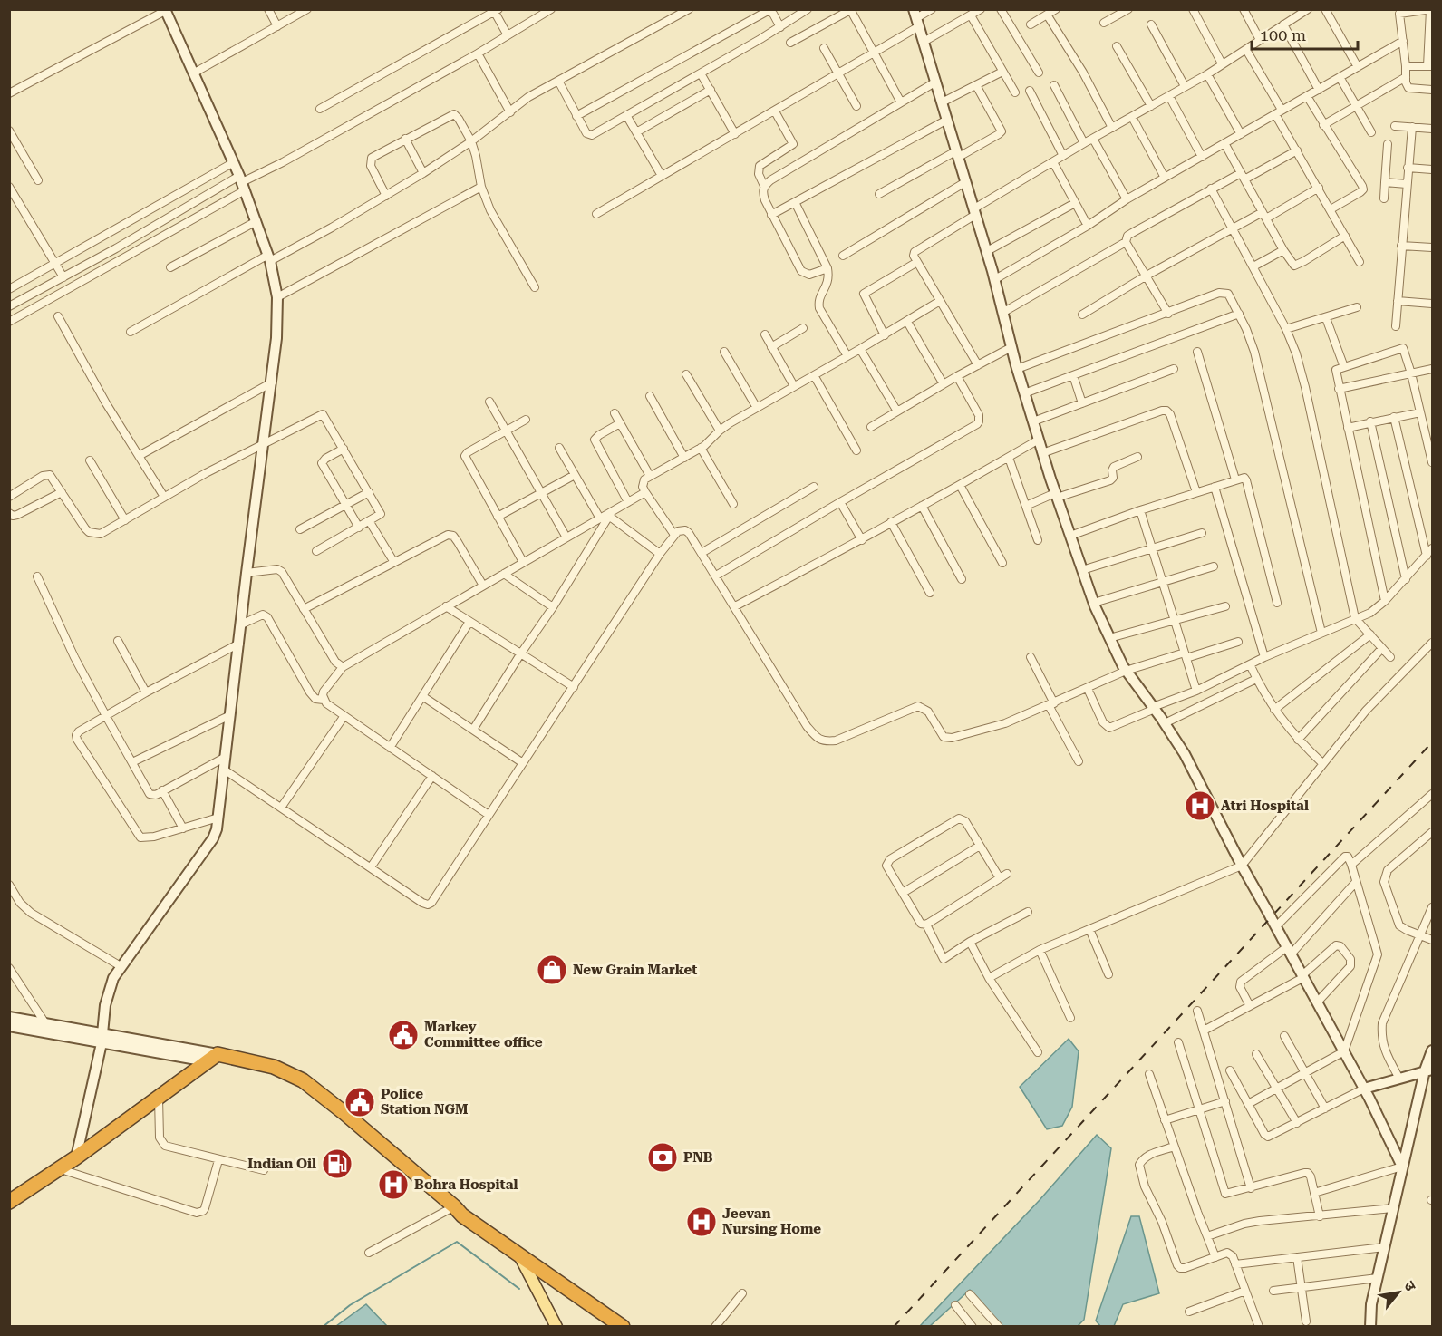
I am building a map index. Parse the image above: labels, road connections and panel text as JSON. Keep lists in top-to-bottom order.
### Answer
{
  "places": {
    "hospital": ["Atri Hospital", "Bohra Hospital", "Jeevan Nursing Home"],
    "shop": ["New Grain Market"],
    "public building": ["Markey Committee office", "Police Station NGM"],
    "bank": ["PNB"],
    "fuel station": ["Indian Oil"]
  },
  "scale_bar": "100 m",
  "north": "top right"
}
